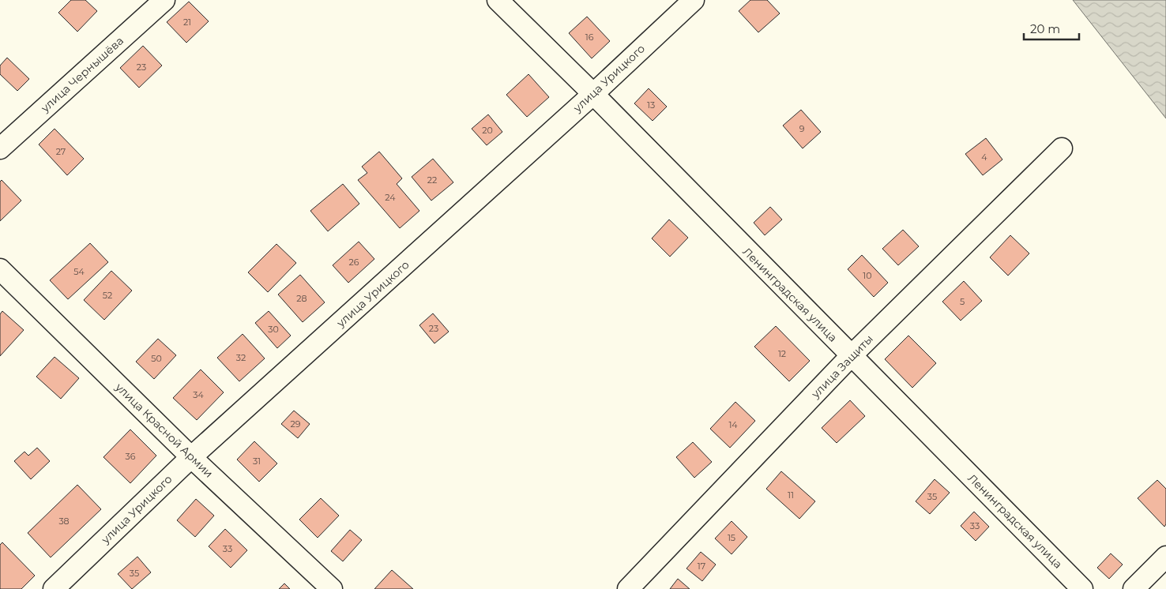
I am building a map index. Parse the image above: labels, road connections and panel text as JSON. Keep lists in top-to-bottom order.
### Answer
{
  "streets": {
    "street": [
      "улица Чернышёва",
      "улица Урицкого",
      "Ленинградская улица",
      "улица Защиты",
      "улица Красной Армии"
    ]
  },
  "crossings": [
    ["улица Урицкого", "Ленинградская улица"],
    ["улица Урицкого", "улица Красной Армии"],
    ["Ленинградская улица", "улица Защиты"]
  ],
  "house_numbers": [
    "21",
    "16",
    "23",
    "13",
    "9",
    "20",
    "27",
    "4",
    "22",
    "24",
    "26",
    "54",
    "10",
    "52",
    "28",
    "5",
    "23",
    "30",
    "12",
    "32",
    "50",
    "34",
    "29",
    "14",
    "36",
    "31",
    "11",
    "35",
    "38",
    "33",
    "15",
    "33",
    "17",
    "35"
  ],
  "scale_bar": "20 m"
}
